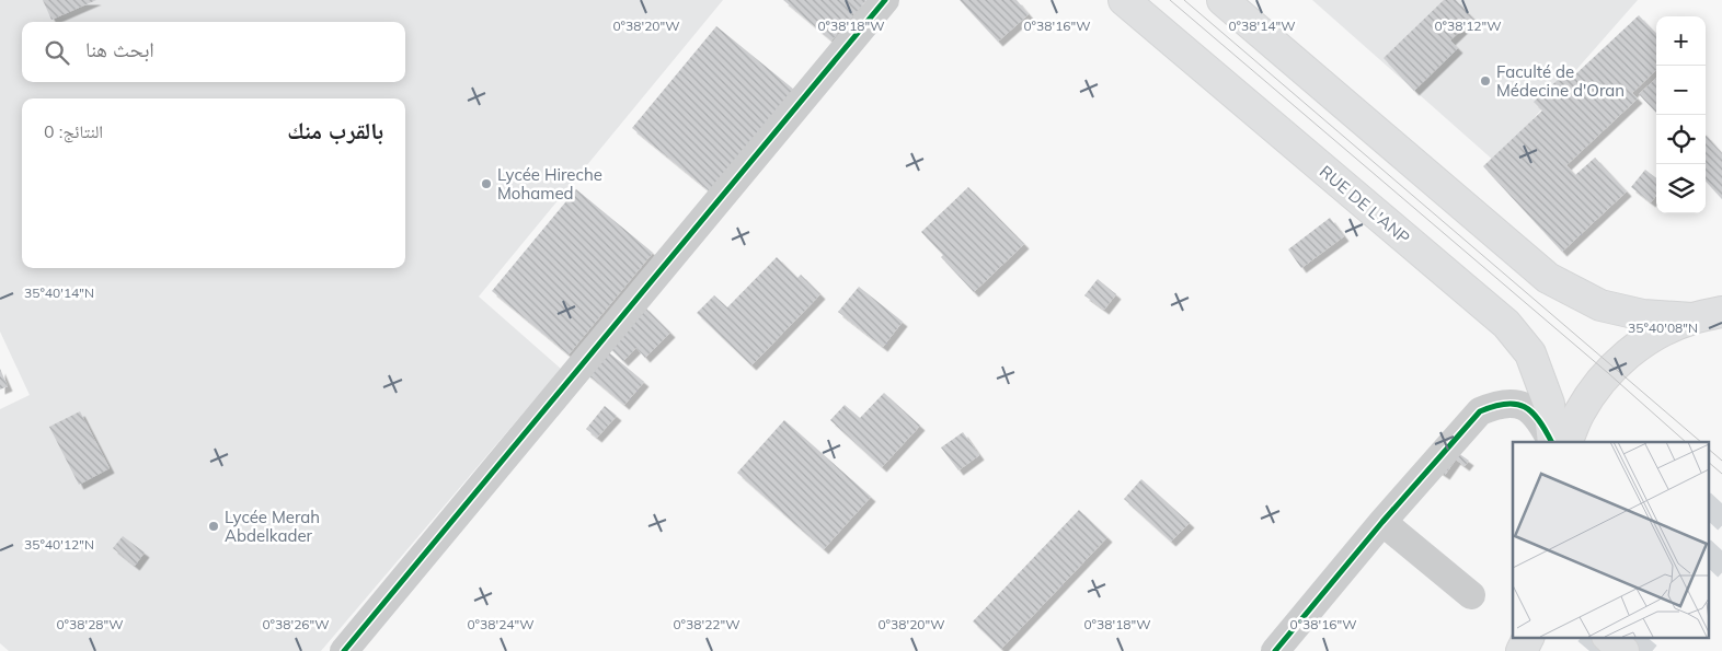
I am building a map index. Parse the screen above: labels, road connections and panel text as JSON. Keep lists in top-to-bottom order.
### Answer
{
  "streets": {
    "main road": ["RUE DE L'ANP"]
  },
  "places": ["Faculté de Médecine d'Oran", "Lycée Hireche Mohamed", "Lycée Merah Abdelkader"],
  "page": {
    "map_buttons": ["+", "−"],
    "search": "ابحث هنا",
    "heading": ["بالقرب منك", "النتائج: 0"]
  },
  "coordinates": [
    "0°38'20\"W",
    "0°38'18\"W",
    "0°38'16\"W",
    "0°38'14\"W",
    "0°38'12\"W",
    "35°40'14\"N",
    "35°40'08\"N",
    "35°40'12\"N",
    "0°38'28\"W",
    "0°38'26\"W",
    "0°38'24\"W",
    "0°38'22\"W"
  ]
}
